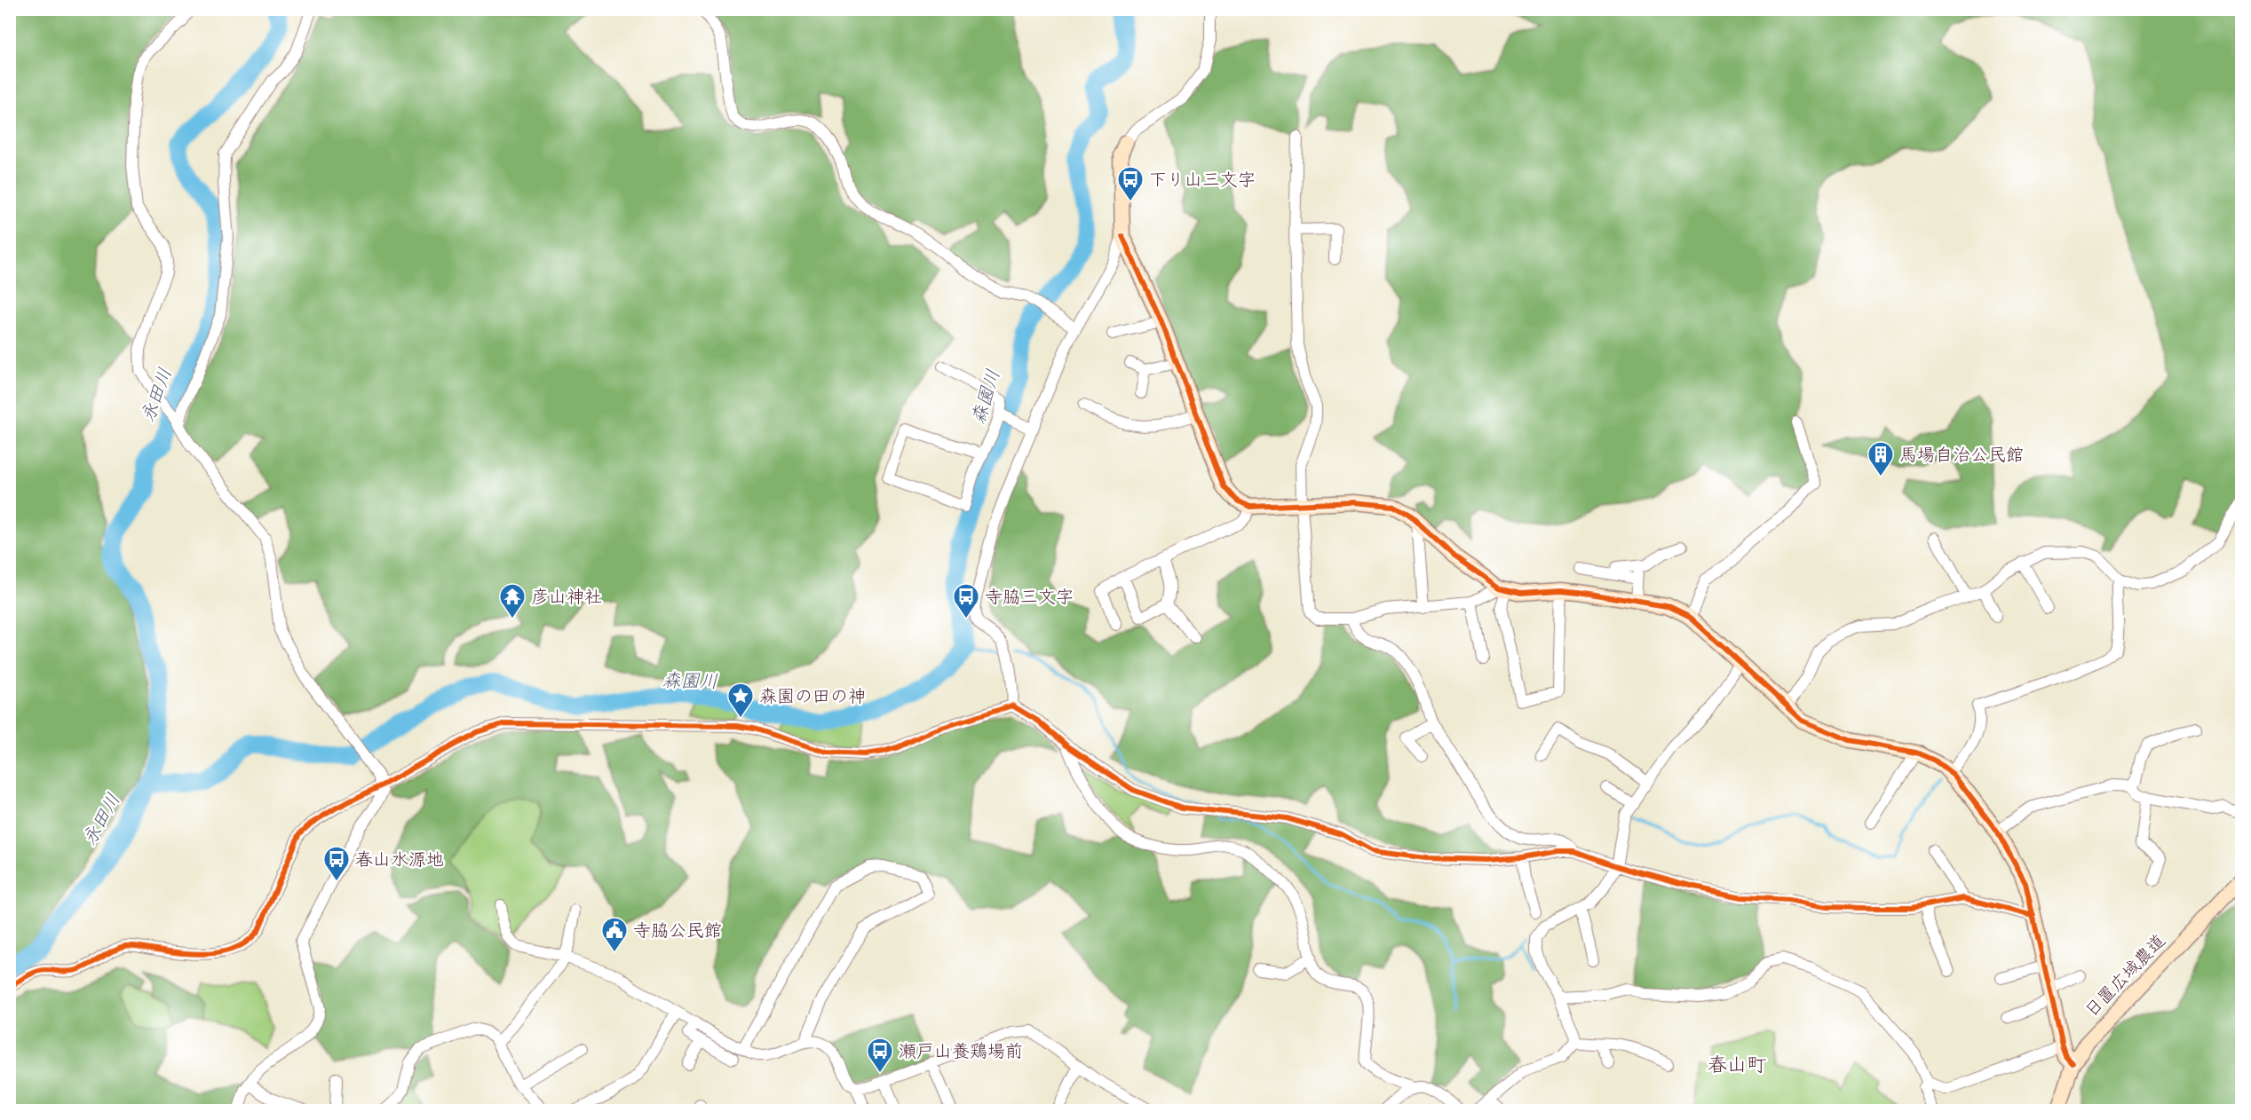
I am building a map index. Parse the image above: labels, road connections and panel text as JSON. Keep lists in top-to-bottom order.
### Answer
{
  "streets": {
    "street": ["日置広域農道"]
  },
  "districts": ["春山町"],
  "water": ["永田川", "森園川"],
  "places": {
    "bus stop": [
      "下り山三文字",
      "寺脇三文字",
      "春山水源地",
      "瀬戸山養鶏場前"
    ],
    "building": ["馬場自治公民館"],
    "temple": ["彦山神社"],
    "place": ["森園の田の神"],
    "public building": ["寺脇公民館"]
  }
}
